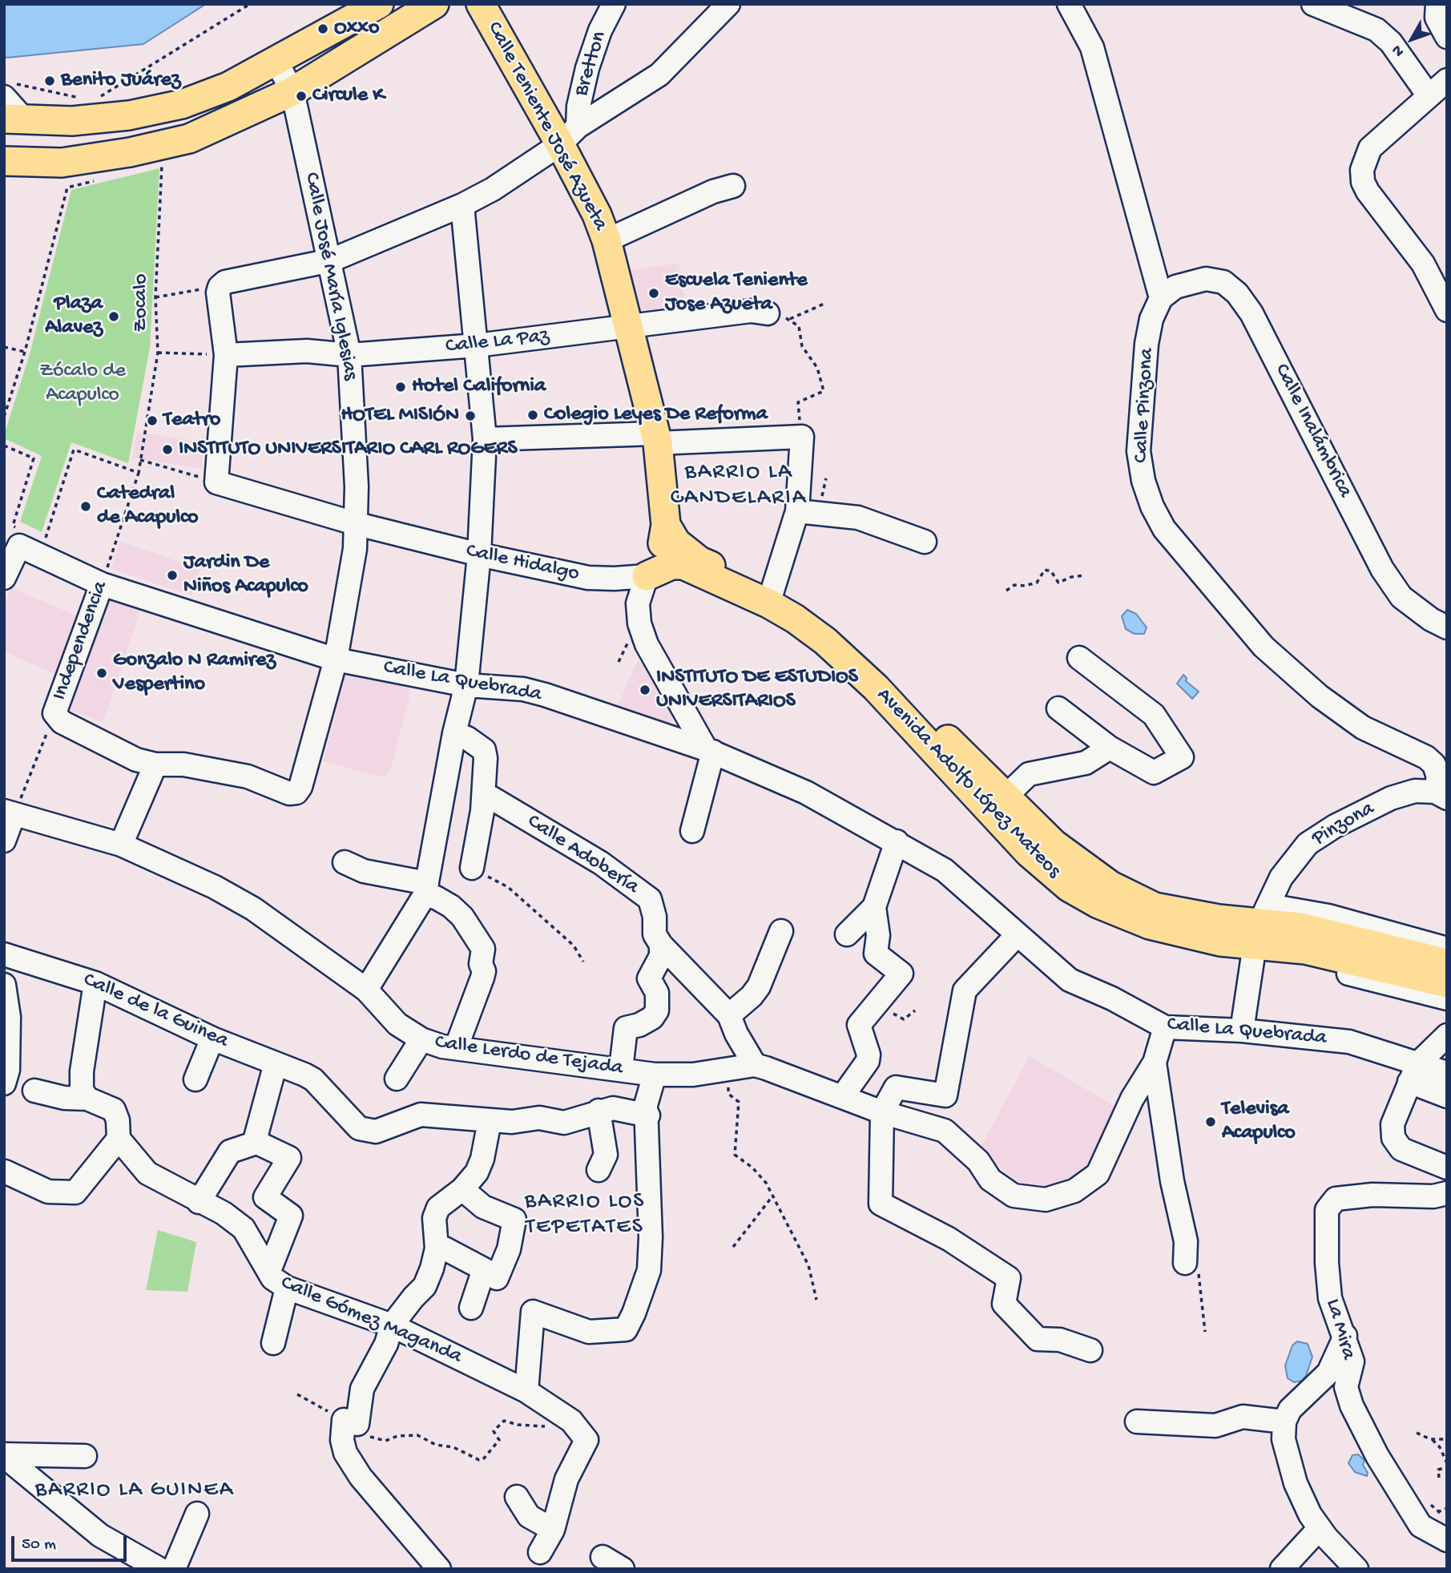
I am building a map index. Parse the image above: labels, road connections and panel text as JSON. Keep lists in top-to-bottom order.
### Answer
{
  "streets": {
    "main road": ["Calle Teniente José Azueta", "Avenida Adolfo López Mateos"],
    "street": [
      "Bretton",
      "Calle José María Iglesias",
      "Calle La Paz",
      "Calle Pinzona",
      "Calle Inalámbrica",
      "Calle Hidalgo",
      "Independencia",
      "Calle La Quebrada",
      "Pinzona",
      "Calle Adobería",
      "Calle de la Guinea",
      "Calle Lerdo de Tejada",
      "Calle Gómez Maganda",
      "La Mira"
    ],
    "path": ["Zocalo"]
  },
  "crossings": [
    ["Bretton", "Calle Teniente José Azueta"],
    ["Calle Teniente José Azueta", "Calle La Paz"],
    ["Calle Teniente José Azueta", "Calle Hidalgo"],
    ["Calle Teniente José Azueta", "Avenida Adolfo López Mateos"],
    ["Calle José María Iglesias", "Calle La Paz"],
    ["Calle José María Iglesias", "Calle Hidalgo"],
    ["Calle José María Iglesias", "Independencia"],
    ["Calle José María Iglesias", "Calle La Quebrada"],
    ["Zocalo", "Independencia"],
    ["Calle Pinzona", "Calle Inalámbrica"],
    ["Calle Pinzona", "Pinzona"],
    ["Calle Hidalgo", "Avenida Adolfo López Mateos"],
    ["Independencia", "Calle La Quebrada"],
    ["Avenida Adolfo López Mateos", "Pinzona"]
  ],
  "districts": ["BARRIO LA CANDELARIA", "BARRIO LOS TEPETATES", "BARRIO LA GUINEA"],
  "parks": ["Zócalo de Acapulco"],
  "places": [
    "Oxxo",
    "Benito Juárez",
    "Circule K",
    "Escuela Teniente Jose Azueta",
    "Plaza Alavez",
    "Hotel California",
    "Colegio Leyes De Reforma",
    "HOTEL MISIÓN",
    "Teatro",
    "INSTITUTO UNIVERSITARIO CARL ROGERS",
    "Catedral de Acapulco",
    "Jardin De Niños Acapulco",
    "Gonzalo N Ramirez Vespertino",
    "INSTITUTO DE ESTUDIOS UNIVERSITARIOS",
    "Televisa Acapulco"
  ],
  "scale_bar": "50 m",
  "north": "bottom left"
}
